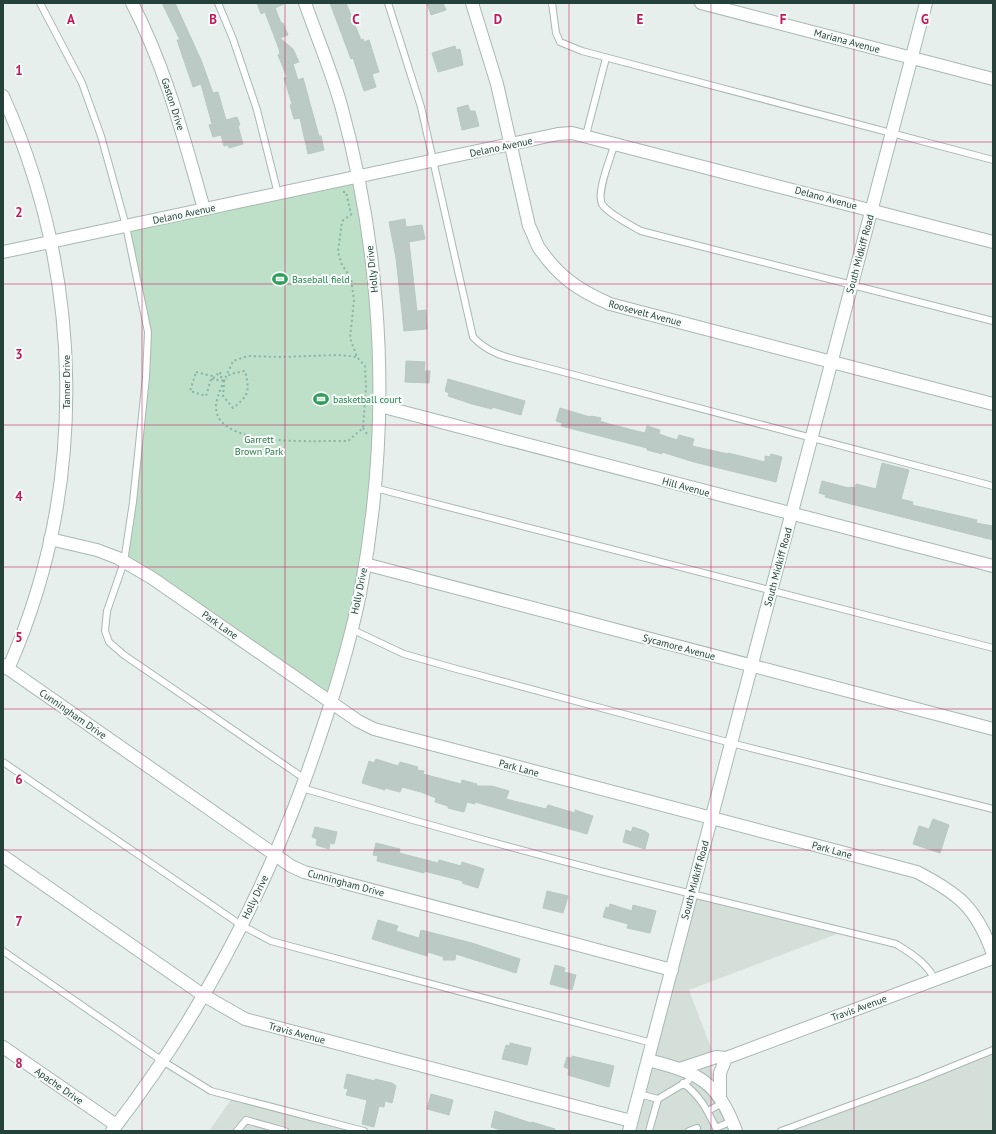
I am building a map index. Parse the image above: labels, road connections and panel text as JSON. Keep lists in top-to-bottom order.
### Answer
{
  "streets": {
    "street": [
      "Mariana Avenue",
      "Gaston Drive",
      "Delano Avenue",
      "South Midkiff Road",
      "Holly Drive",
      "Roosevelt Avenue",
      "Tanner Drive",
      "Hill Avenue",
      "Park Lane",
      "Sycamore Avenue",
      "Cunningham Drive",
      "Travis Avenue",
      "Apache Drive"
    ]
  },
  "crossings": [
    ["Mariana Avenue", "South Midkiff Road"],
    ["Gaston Drive", "Delano Avenue"],
    ["Delano Avenue", "South Midkiff Road"],
    ["Delano Avenue", "Holly Drive"],
    ["Delano Avenue", "Roosevelt Avenue"],
    ["Delano Avenue", "Tanner Drive"],
    ["South Midkiff Road", "Roosevelt Avenue"],
    ["South Midkiff Road", "Hill Avenue"],
    ["South Midkiff Road", "Park Lane"],
    ["South Midkiff Road", "Sycamore Avenue"],
    ["South Midkiff Road", "Cunningham Drive"],
    ["South Midkiff Road", "Travis Avenue"],
    ["Holly Drive", "Hill Avenue"],
    ["Holly Drive", "Park Lane"],
    ["Holly Drive", "Sycamore Avenue"],
    ["Holly Drive", "Cunningham Drive"],
    ["Holly Drive", "Travis Avenue"],
    ["Holly Drive", "Apache Drive"],
    ["Tanner Drive", "Park Lane"],
    ["Tanner Drive", "Cunningham Drive"]
  ],
  "parks": ["Garrett Brown Park"],
  "places": {
    "sports": ["Baseball field", "basketball court"]
  },
  "grid": {
    "columns": [
      "A",
      "B",
      "C",
      "D",
      "E",
      "F",
      "G"
    ],
    "rows": [
      "1",
      "2",
      "3",
      "4",
      "5",
      "6",
      "7",
      "8"
    ]
  }
}
